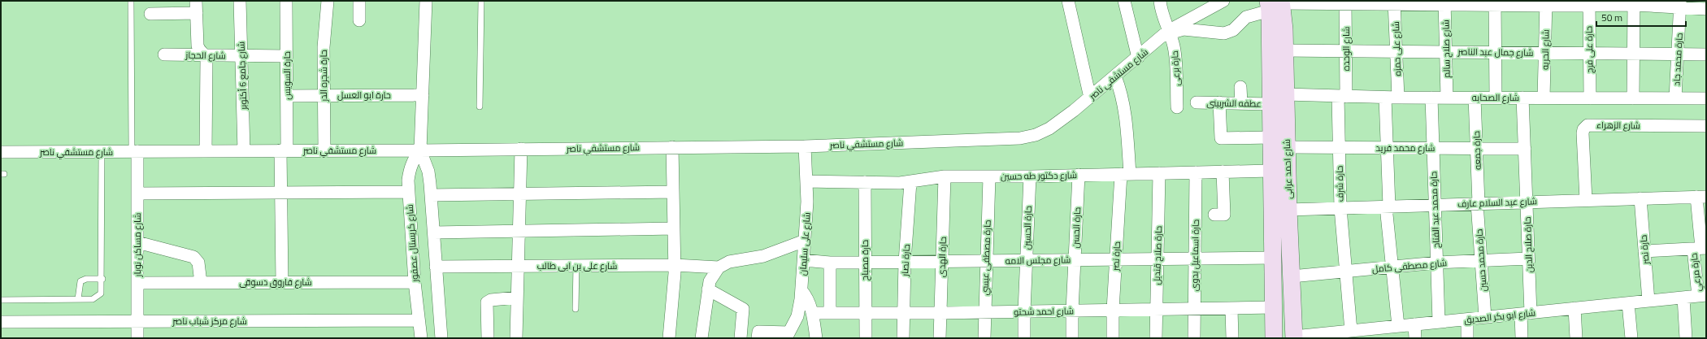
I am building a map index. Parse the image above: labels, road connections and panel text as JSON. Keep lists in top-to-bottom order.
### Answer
{
  "streets": {
    "street": [
      "شارع الوحده",
      "شارع على حمزه",
      "شارع صلاح سالم",
      "شارع الحريه",
      "حارة على فرج",
      "شارع جمال عبد الناصر",
      "شارع الحجاز",
      "حارة محمد جاد",
      "حارة برعى",
      "شارع مستشفي ناصر",
      "شارع جامع 6 أكتوبر",
      "حارة السويس",
      "حارة شجره الدر",
      "حارة ابو العسل",
      "شارع الصحابه",
      "عطفه الشربينى",
      "شارع الزهراء",
      "شارع محمد فريد",
      "حارة جمعه",
      "شارع احمد عرابى",
      "شارع دكتور طه حسين",
      "حارة شرف",
      "شارع عبد السلام عارف",
      "حارة محمد عبد الفتاح",
      "حارة الحسين",
      "حارة الحسن",
      "شارع كريستال عصفور",
      "شارع على سليمان",
      "شارع مساكن نوبار",
      "حارة صلاح الدين",
      "حارة نصر",
      "حارة صلاح قنديل",
      "حارة اسماعيل بدوى",
      "حارة الهدى",
      "حارة مصطفى عيسي",
      "حارة مصباح",
      "حارة نصار",
      "شارع مجلس الامه",
      "حارة محمد حسين",
      "شارع على بن ابى طالب",
      "شارع مصطفى كامل",
      "حارة مرعي",
      "شارع فاروق دسوقى",
      "شارع احمد شحتو",
      "شارع ابو بكر الصديق",
      "شارع مركز شباب ناصر"
    ]
  },
  "crossings": [
    ["شارع الوحده", "شارع جمال عبد الناصر"],
    ["شارع الوحده", "شارع الصحابه"],
    ["شارع الوحده", "حارة شرف"],
    ["شارع على حمزه", "شارع جمال عبد الناصر"],
    ["شارع على حمزه", "شارع الصحابه"],
    ["شارع صلاح سالم", "شارع جمال عبد الناصر"],
    ["شارع صلاح سالم", "شارع الصحابه"],
    ["شارع الحريه", "شارع جمال عبد الناصر"],
    ["شارع الحريه", "شارع الصحابه"],
    ["حارة على فرج", "شارع جمال عبد الناصر"],
    ["حارة على فرج", "شارع الصحابه"],
    ["شارع جمال عبد الناصر", "حارة محمد جاد"],
    ["شارع جمال عبد الناصر", "شارع احمد عرابى"],
    ["شارع الحجاز", "شارع جامع 6 أكتوبر"],
    ["شارع الحجاز", "حارة السويس"],
    ["حارة محمد جاد", "شارع الصحابه"],
    ["حارة برعى", "شارع مستشفي ناصر"],
    ["شارع مستشفي ناصر", "شارع جامع 6 أكتوبر"],
    ["شارع مستشفي ناصر", "حارة السويس"],
    ["شارع مستشفي ناصر", "حارة شجره الدر"],
    ["شارع مستشفي ناصر", "شارع كريستال عصفور"],
    ["شارع مستشفي ناصر", "شارع على سليمان"],
    ["شارع مستشفي ناصر", "شارع مساكن نوبار"],
    ["شارع مستشفي ناصر", "حارة نصر"],
    ["حارة السويس", "حارة ابو العسل"],
    ["حارة السويس", "شارع فاروق دسوقى"],
    ["حارة شجره الدر", "حارة ابو العسل"],
    ["حارة ابو العسل", "شارع كريستال عصفور"],
    ["شارع الصحابه", "حارة جمعه"],
    ["شارع الصحابه", "شارع احمد عرابى"],
    ["شارع الصحابه", "حارة شرف"],
    ["شارع الصحابه", "حارة محمد عبد الفتاح"],
    ["شارع الصحابه", "حارة صلاح الدين"],
    ["عطفه الشربينى", "شارع احمد عرابى"],
    ["شارع الزهراء", "شارع عبد السلام عارف"],
    ["شارع محمد فريد", "حارة جمعه"],
    ["شارع محمد فريد", "شارع احمد عرابى"],
    ["شارع محمد فريد", "حارة شرف"],
    ["شارع محمد فريد", "حارة محمد عبد الفتاح"],
    ["شارع محمد فريد", "حارة صلاح الدين"],
    ["حارة جمعه", "شارع عبد السلام عارف"],
    ["حارة جمعه", "حارة محمد حسين"],
    ["شارع احمد عرابى", "شارع دكتور طه حسين"],
    ["شارع احمد عرابى", "شارع عبد السلام عارف"],
    ["شارع احمد عرابى", "شارع مجلس الامه"],
    ["شارع احمد عرابى", "شارع مصطفى كامل"],
    ["شارع احمد عرابى", "شارع احمد شحتو"],
    ["شارع احمد عرابى", "شارع ابو بكر الصديق"],
    ["شارع دكتور طه حسين", "حارة الحسين"],
    ["شارع دكتور طه حسين", "حارة الحسن"],
    ["شارع دكتور طه حسين", "شارع على سليمان"],
    ["شارع دكتور طه حسين", "حارة نصر"],
    ["شارع دكتور طه حسين", "حارة صلاح قنديل"],
    ["شارع دكتور طه حسين", "حارة اسماعيل بدوى"],
    ["شارع دكتور طه حسين", "حارة الهدى"],
    ["شارع دكتور طه حسين", "حارة مصطفى عيسي"],
    ["شارع دكتور طه حسين", "حارة مصباح"],
    ["شارع دكتور طه حسين", "حارة نصار"],
    ["حارة شرف", "شارع عبد السلام عارف"],
    ["حارة شرف", "شارع مصطفى كامل"],
    ["حارة شرف", "شارع ابو بكر الصديق"],
    ["شارع عبد السلام عارف", "حارة محمد عبد الفتاح"],
    ["شارع عبد السلام عارف", "حارة صلاح الدين"],
    ["شارع عبد السلام عارف", "حارة نصر"],
    ["شارع عبد السلام عارف", "حارة محمد حسين"],
    ["شارع عبد السلام عارف", "حارة مرعي"],
    ["حارة محمد عبد الفتاح", "شارع مصطفى كامل"],
    ["حارة محمد عبد الفتاح", "شارع ابو بكر الصديق"],
    ["حارة الحسين", "شارع مجلس الامه"],
    ["حارة الحسين", "شارع احمد شحتو"],
    ["حارة الحسن", "شارع مجلس الامه"],
    ["حارة الحسن", "شارع احمد شحتو"],
    ["شارع كريستال عصفور", "شارع على بن ابى طالب"],
    ["شارع كريستال عصفور", "شارع فاروق دسوقى"],
    ["شارع كريستال عصفور", "شارع مركز شباب ناصر"],
    ["شارع على سليمان", "شارع مجلس الامه"],
    ["شارع مساكن نوبار", "شارع فاروق دسوقى"],
    ["شارع مساكن نوبار", "شارع مركز شباب ناصر"],
    ["حارة صلاح الدين", "شارع مصطفى كامل"],
    ["حارة صلاح الدين", "شارع ابو بكر الصديق"],
    ["حارة نصر", "شارع مجلس الامه"],
    ["حارة نصر", "شارع احمد شحتو"],
    ["حارة نصر", "شارع ابو بكر الصديق"],
    ["حارة صلاح قنديل", "شارع مجلس الامه"],
    ["حارة صلاح قنديل", "شارع احمد شحتو"],
    ["حارة اسماعيل بدوى", "شارع مجلس الامه"],
    ["حارة اسماعيل بدوى", "شارع احمد شحتو"],
    ["حارة الهدى", "شارع مجلس الامه"],
    ["حارة الهدى", "شارع احمد شحتو"],
    ["حارة مصطفى عيسي", "شارع مجلس الامه"],
    ["حارة مصطفى عيسي", "شارع احمد شحتو"],
    ["حارة مصباح", "شارع مجلس الامه"],
    ["حارة مصباح", "شارع احمد شحتو"],
    ["حارة نصار", "شارع مجلس الامه"],
    ["حارة نصار", "شارع احمد شحتو"],
    ["حارة محمد حسين", "شارع مصطفى كامل"],
    ["حارة محمد حسين", "شارع ابو بكر الصديق"],
    ["حارة مرعي", "شارع ابو بكر الصديق"]
  ],
  "scale_bar": "50 m"
}
